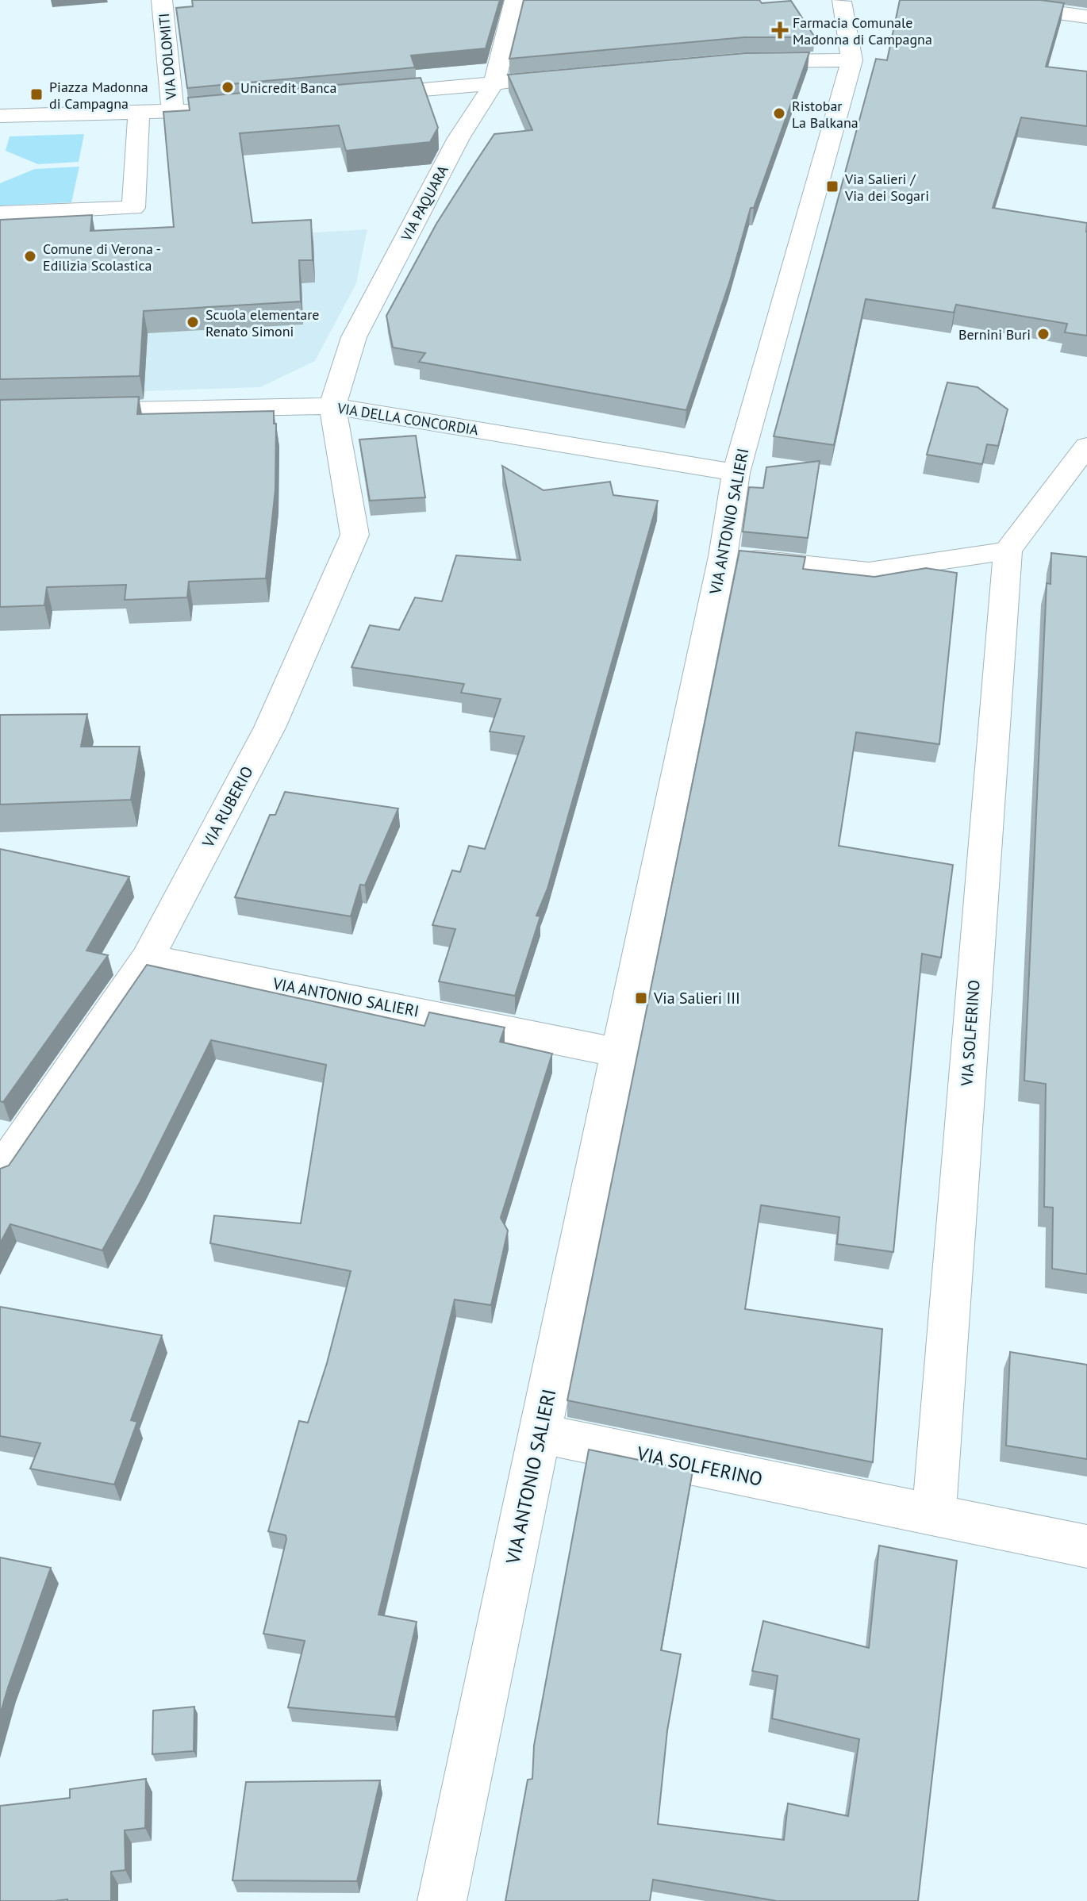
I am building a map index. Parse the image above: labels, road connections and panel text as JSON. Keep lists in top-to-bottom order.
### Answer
{
  "streets": {
    "street": [
      "VIA DOLOMITI",
      "VIA PAQUARA",
      "VIA DELLA CONCORDIA",
      "VIA ANTONIO SALIERI",
      "VIA RUBERIO",
      "VIA SOLFERINO"
    ]
  },
  "crossings": [
    ["VIA PAQUARA", "VIA DELLA CONCORDIA"],
    ["VIA PAQUARA", "VIA RUBERIO"],
    ["VIA DELLA CONCORDIA", "VIA ANTONIO SALIERI"],
    ["VIA DELLA CONCORDIA", "VIA RUBERIO"],
    ["VIA ANTONIO SALIERI", "VIA RUBERIO"],
    ["VIA ANTONIO SALIERI", "VIA SOLFERINO"]
  ],
  "places": {
    "health": ["Farmacia Comunale Madonna di Campagna"],
    "other": [
      "Unicredit Banca",
      "Ristobar La Balkana",
      "Comune di Verona - Edilizia Scolastica",
      "Scuola elementare Renato Simoni",
      "Bernini Buri"
    ],
    "transit": ["Piazza Madonna di Campagna", "Via Salieri / Via dei Sogari", "Via Salieri III"]
  }
}
